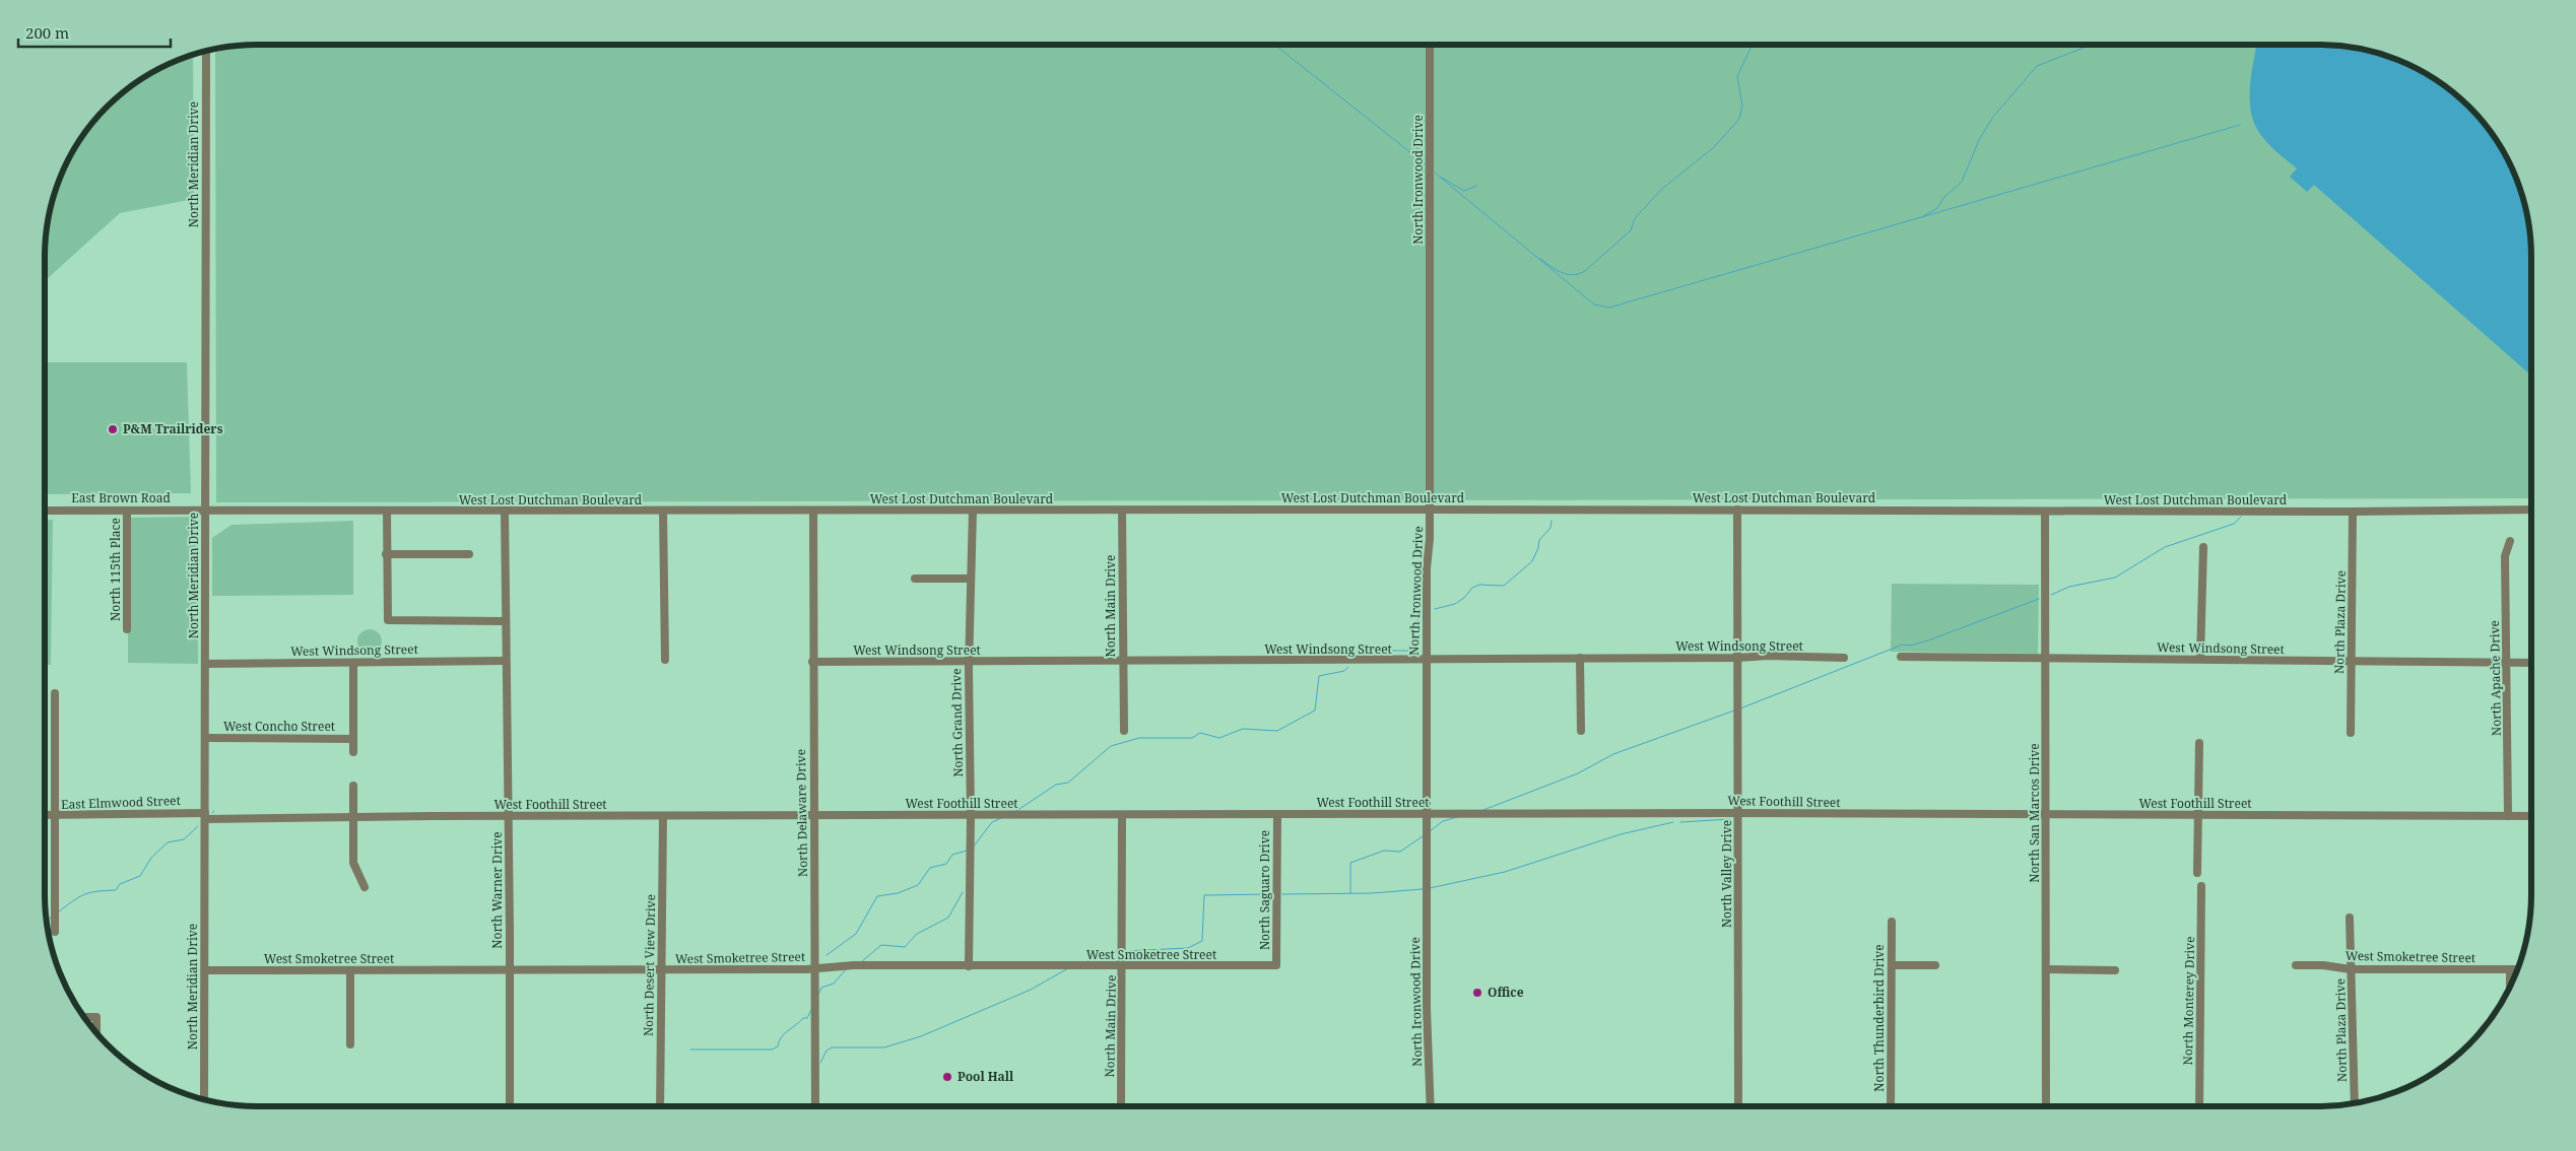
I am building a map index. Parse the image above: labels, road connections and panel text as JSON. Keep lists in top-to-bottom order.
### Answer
{
  "streets": {
    "street": [
      "North Meridian Drive",
      "North Ironwood Drive",
      "East Brown Road",
      "West Lost Dutchman Boulevard",
      "North 115th Place",
      "North Main Drive",
      "North Plaza Drive",
      "West Windsong Street",
      "North Apache Drive",
      "North Grand Drive",
      "West Concho Street",
      "West Foothill Street",
      "East Elmwood Street",
      "North Delaware Drive",
      "North San Marcos Drive",
      "North Valley Drive",
      "North Warner Drive",
      "North Saguaro Drive",
      "West Smoketree Street",
      "North Desert View Drive",
      "North Monterey Drive",
      "North Thunderbird Drive"
    ]
  },
  "crossings": [
    ["North Meridian Drive", "East Brown Road"],
    ["North Meridian Drive", "West Lost Dutchman Boulevard"],
    ["North Meridian Drive", "West Windsong Street"],
    ["North Meridian Drive", "West Concho Street"],
    ["North Meridian Drive", "West Foothill Street"],
    ["North Meridian Drive", "East Elmwood Street"],
    ["North Meridian Drive", "West Smoketree Street"],
    ["North Ironwood Drive", "West Lost Dutchman Boulevard"],
    ["North Ironwood Drive", "West Windsong Street"],
    ["North Ironwood Drive", "West Foothill Street"],
    ["East Brown Road", "West Lost Dutchman Boulevard"],
    ["East Brown Road", "North 115th Place"],
    ["West Lost Dutchman Boulevard", "North Main Drive"],
    ["West Lost Dutchman Boulevard", "North Plaza Drive"],
    ["West Lost Dutchman Boulevard", "North Grand Drive"],
    ["West Lost Dutchman Boulevard", "North Delaware Drive"],
    ["West Lost Dutchman Boulevard", "North San Marcos Drive"],
    ["West Lost Dutchman Boulevard", "North Valley Drive"],
    ["West Lost Dutchman Boulevard", "North Warner Drive"],
    ["North Main Drive", "West Windsong Street"],
    ["North Main Drive", "West Foothill Street"],
    ["North Main Drive", "West Smoketree Street"],
    ["North Plaza Drive", "West Windsong Street"],
    ["North Plaza Drive", "West Smoketree Street"],
    ["West Windsong Street", "North Apache Drive"],
    ["West Windsong Street", "North Grand Drive"],
    ["West Windsong Street", "North Delaware Drive"],
    ["West Windsong Street", "North San Marcos Drive"],
    ["West Windsong Street", "North Valley Drive"],
    ["West Windsong Street", "North Warner Drive"],
    ["North Apache Drive", "West Foothill Street"],
    ["North Grand Drive", "West Foothill Street"],
    ["North Grand Drive", "West Smoketree Street"],
    ["West Foothill Street", "East Elmwood Street"],
    ["West Foothill Street", "North Delaware Drive"],
    ["West Foothill Street", "North San Marcos Drive"],
    ["West Foothill Street", "North Valley Drive"],
    ["West Foothill Street", "North Warner Drive"],
    ["West Foothill Street", "North Saguaro Drive"],
    ["West Foothill Street", "North Desert View Drive"],
    ["North Delaware Drive", "West Smoketree Street"],
    ["North Warner Drive", "West Smoketree Street"],
    ["North Saguaro Drive", "West Smoketree Street"],
    ["West Smoketree Street", "North Desert View Drive"]
  ],
  "places": ["P&M Trailriders", "Office", "Pool Hall"],
  "scale_bar": "200 m"
}
